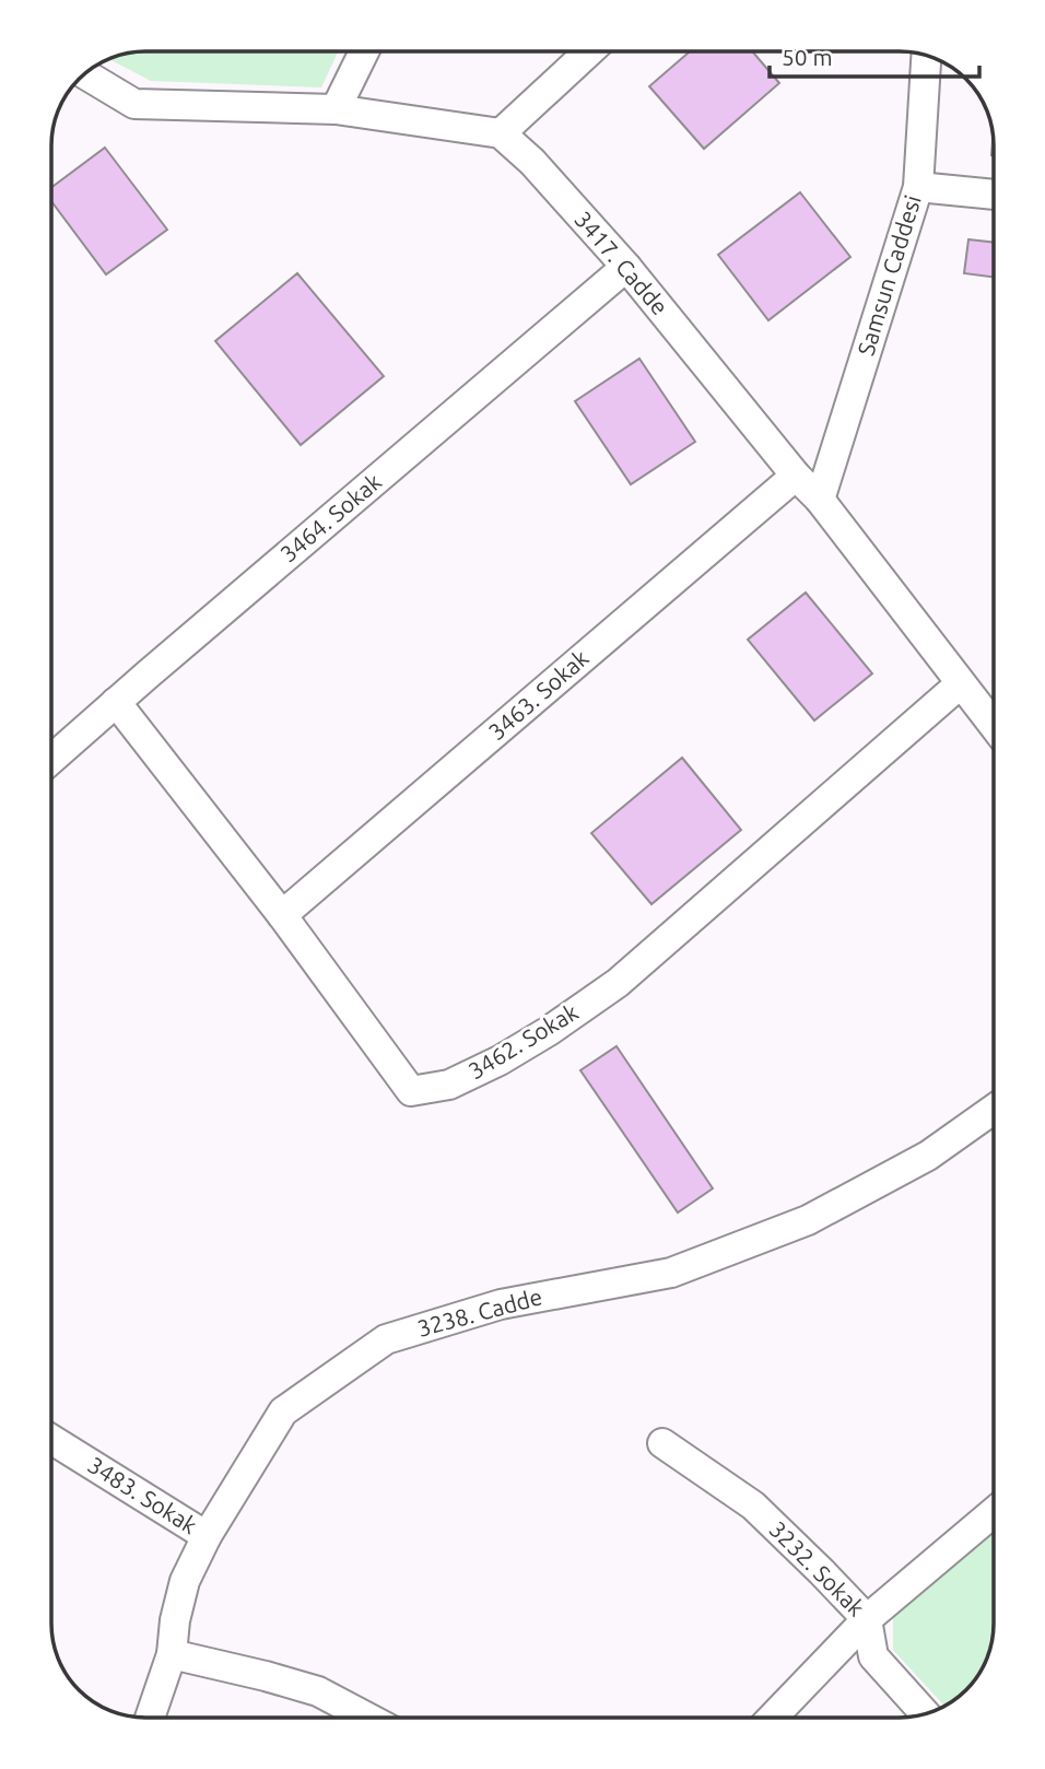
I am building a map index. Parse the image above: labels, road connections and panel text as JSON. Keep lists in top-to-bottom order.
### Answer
{
  "streets": {
    "street": [
      "3417. Cadde",
      "Samsun Caddesi",
      "3464. Sokak",
      "3463. Sokak",
      "3462. Sokak",
      "3238. Cadde",
      "3483. Sokak",
      "3232. Sokak"
    ]
  },
  "crossings": [
    ["3417. Cadde", "Samsun Caddesi"],
    ["3417. Cadde", "3464. Sokak"],
    ["3417. Cadde", "3463. Sokak"],
    ["3417. Cadde", "3462. Sokak"],
    ["3464. Sokak", "3462. Sokak"],
    ["3463. Sokak", "3462. Sokak"],
    ["3238. Cadde", "3483. Sokak"]
  ],
  "scale_bar": "50 m"
}
